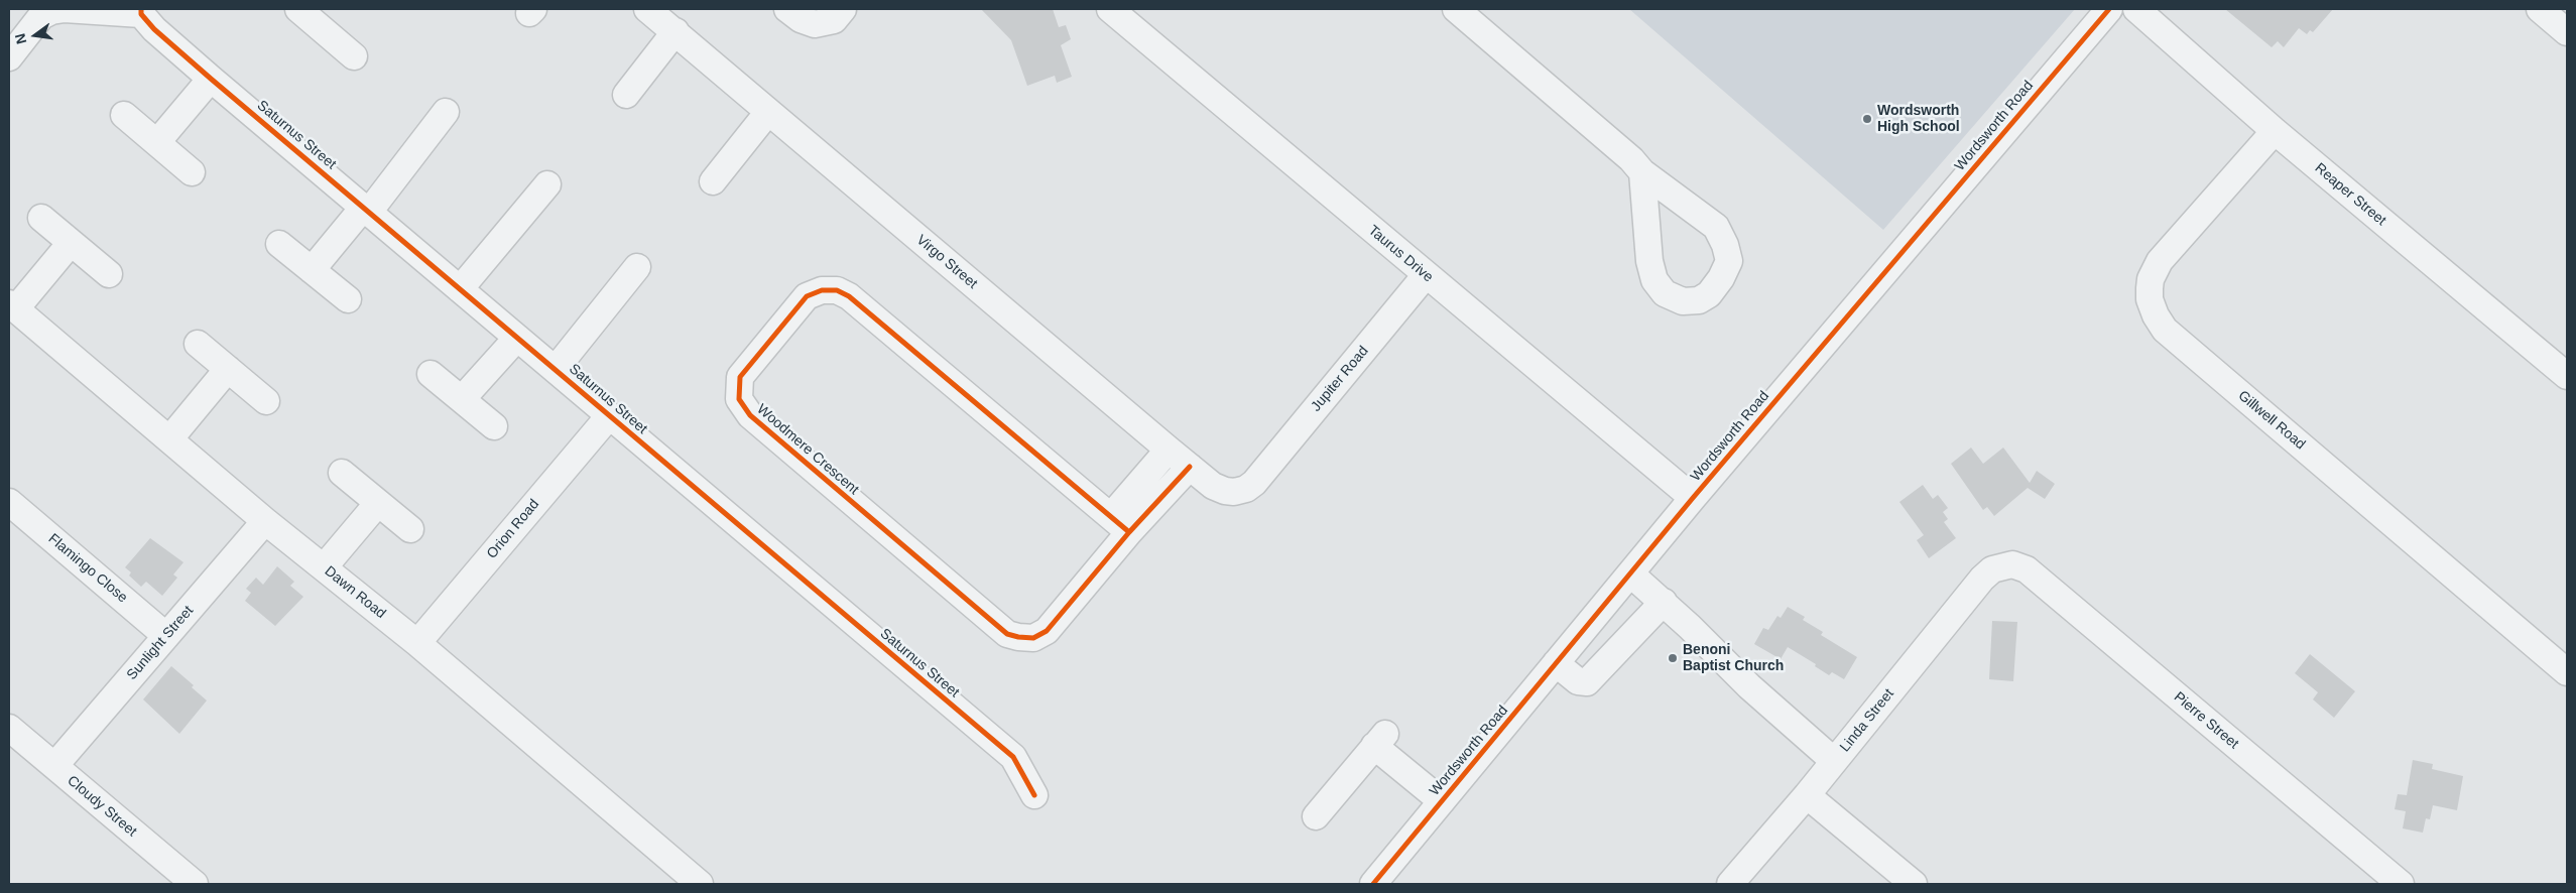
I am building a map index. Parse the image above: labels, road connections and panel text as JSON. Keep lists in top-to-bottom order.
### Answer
{
  "streets": {
    "street": [
      "Wordsworth Road",
      "Saturnus Street",
      "Reaper Street",
      "Taurus Drive",
      "Virgo Street",
      "Jupiter Road",
      "Gillwell Road",
      "Woodmere Crescent",
      "Orion Road",
      "Flamingo Close",
      "Dawn Road",
      "Sunlight Street",
      "Linda Street",
      "Pierre Street",
      "Cloudy Street"
    ]
  },
  "crossings": [
    ["Wordsworth Road", "Taurus Drive"],
    ["Saturnus Street", "Orion Road"],
    ["Reaper Street", "Gillwell Road"],
    ["Taurus Drive", "Jupiter Road"],
    ["Virgo Street", "Jupiter Road"],
    ["Virgo Street", "Woodmere Crescent"],
    ["Orion Road", "Dawn Road"],
    ["Flamingo Close", "Sunlight Street"],
    ["Dawn Road", "Sunlight Street"],
    ["Sunlight Street", "Cloudy Street"],
    ["Linda Street", "Pierre Street"]
  ],
  "places": ["Wordsworth High School", "Benoni Baptist Church"],
  "north": "left"
}
